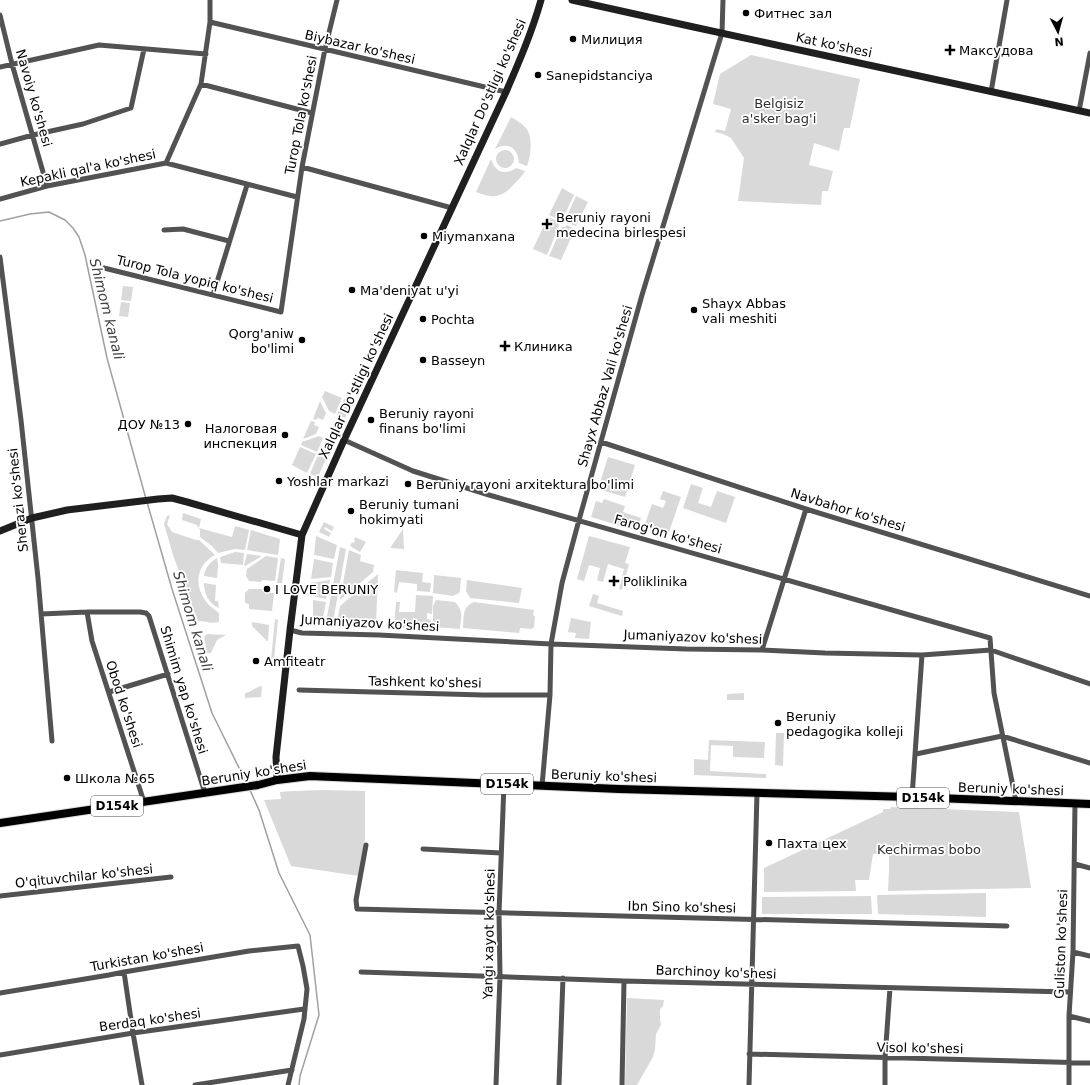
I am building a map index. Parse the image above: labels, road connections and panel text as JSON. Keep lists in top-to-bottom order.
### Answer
{
  "streets": {
    "main road": ["Beruniy ko'shesi", "D154k"],
    "street": [
      "Kat ko'shesi",
      "Biybazar ko'shesi",
      "Xalqlar Do'stligi ko'shesi",
      "Navoiy ko'shesi",
      "Turop Tola ko'shesi",
      "Kepakli qal'a ko'shesi",
      "Turop Tola yopiq ko'shesi",
      "Shayx Abbaz Vali ko'shesi",
      "Sherazi ko'shesi",
      "Navbahor ko'shesi",
      "Farog'on ko'shesi",
      "Jumaniyazov ko'shesi",
      "Tashkent ko'shesi",
      "Shimim yap ko'shesi",
      "Obod ko'shesi",
      "O'qituvchilar ko'shesi",
      "Ibn Sino ko'shesi",
      "Yangi xayot ko'shesi",
      "Guliston ko'shesi",
      "Turkistan ko'shesi",
      "Barchinoy ko'shesi",
      "Berdaq ko'shesi",
      "Visol ko'shesi"
    ]
  },
  "crossings": [
    ["Kat ko'shesi", "Shayx Abbaz Vali ko'shesi"],
    ["Biybazar ko'shesi", "Xalqlar Do'stligi ko'shesi"],
    ["Biybazar ko'shesi", "Turop Tola ko'shesi"],
    ["Xalqlar Do'stligi ko'shesi", "Farog'on ko'shesi"],
    ["Xalqlar Do'stligi ko'shesi", "Jumaniyazov ko'shesi"],
    ["Xalqlar Do'stligi ko'shesi", "Beruniy ko'shesi"],
    ["Navoiy ko'shesi", "Kepakli qal'a ko'shesi"],
    ["Turop Tola ko'shesi", "Kepakli qal'a ko'shesi"],
    ["Turop Tola ko'shesi", "Turop Tola yopiq ko'shesi"],
    ["Shayx Abbaz Vali ko'shesi", "Navbahor ko'shesi"],
    ["Shayx Abbaz Vali ko'shesi", "Farog'on ko'shesi"],
    ["Shayx Abbaz Vali ko'shesi", "Jumaniyazov ko'shesi"],
    ["Shayx Abbaz Vali ko'shesi", "Tashkent ko'shesi"],
    ["Shayx Abbaz Vali ko'shesi", "Beruniy ko'shesi"],
    ["Farog'on ko'shesi", "Jumaniyazov ko'shesi"],
    ["Shimim yap ko'shesi", "Obod ko'shesi"],
    ["Shimim yap ko'shesi", "Beruniy ko'shesi"],
    ["Obod ko'shesi", "Beruniy ko'shesi"],
    ["Beruniy ko'shesi", "Yangi xayot ko'shesi"],
    ["Beruniy ko'shesi", "Guliston ko'shesi"],
    ["Ibn Sino ko'shesi", "Yangi xayot ko'shesi"],
    ["Yangi xayot ko'shesi", "Barchinoy ko'shesi"],
    ["Guliston ko'shesi", "Barchinoy ko'shesi"],
    ["Guliston ko'shesi", "Visol ko'shesi"],
    ["Turkistan ko'shesi", "Berdaq ko'shesi"]
  ],
  "water": ["Shimom kanali"],
  "parks": ["Belgisiz a'sker bag'i", "Kechirmas bobo"],
  "places": {
    "other": [
      "Фитнес зал",
      "Милиция",
      "Sanepidstanciya",
      "Miymanxana",
      "Ma'deniyat u'yi",
      "Shayx Abbas vali meshiti",
      "Pochta",
      "Qorg'aniw bo'limi",
      "Basseyn",
      "Beruniy rayoni finans bo'limi",
      "ДОУ №13",
      "Налоговая инспекция",
      "Yoshlar markazi",
      "Beruniy rayoni arxitektura bo'limi",
      "Beruniy tumani hokimyati",
      "I LOVE BERUNIY",
      "Amfiteatr",
      "Beruniy pedagogika kolleji",
      "Школа №65",
      "Пахта цех"
    ],
    "health": [
      "Максудова",
      "Beruniy rayoni medecina birlespesi",
      "Клиника",
      "Poliklinika"
    ]
  },
  "north": "bottom"
}
